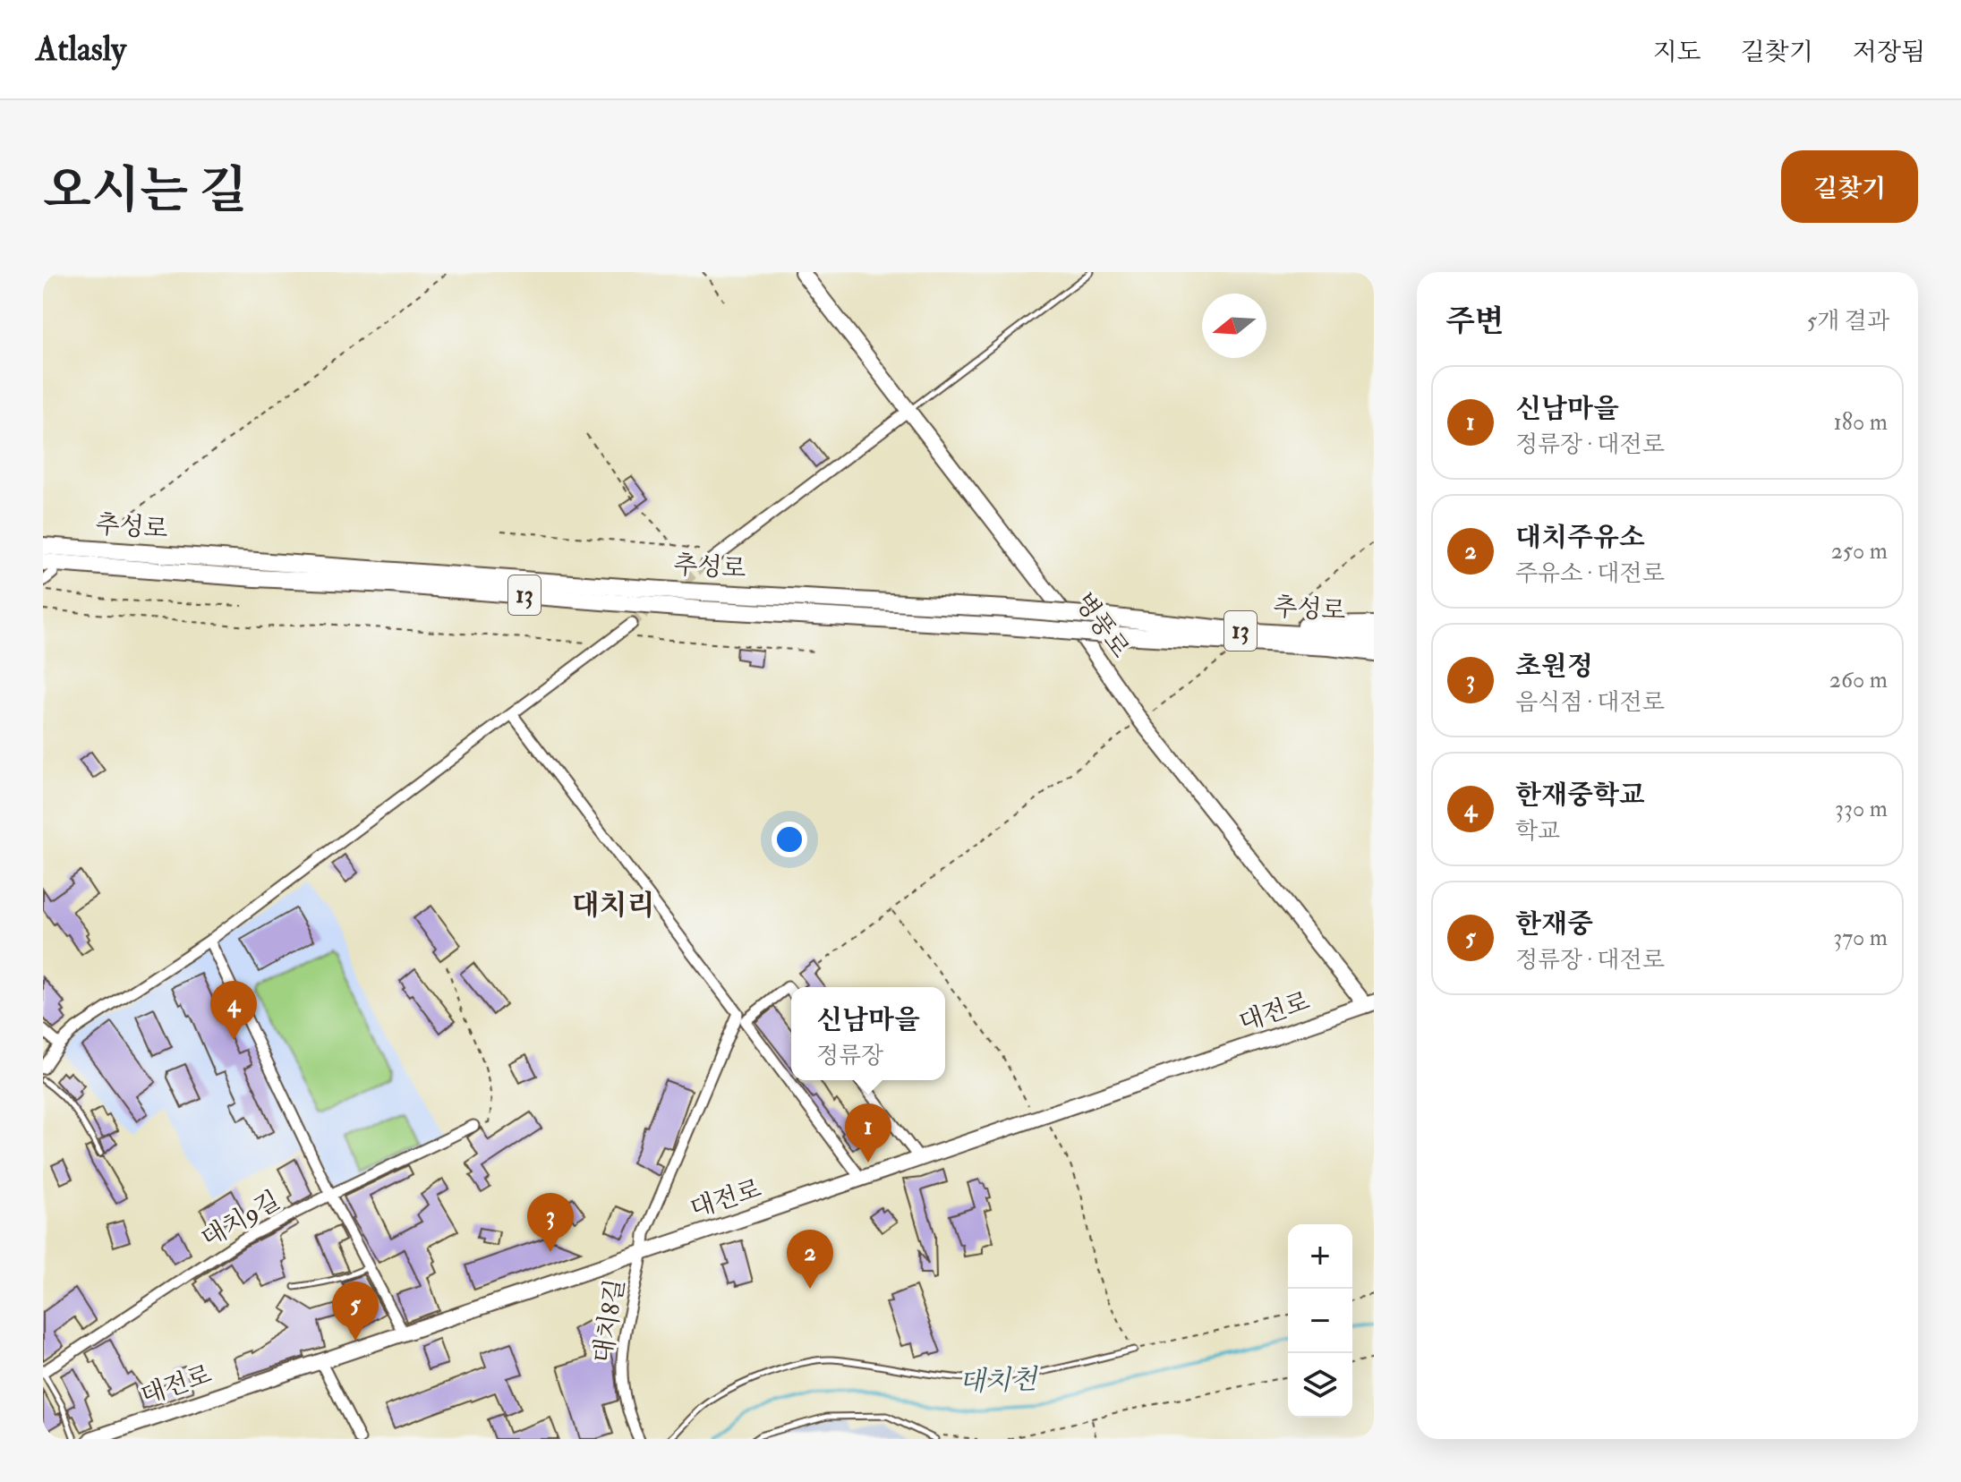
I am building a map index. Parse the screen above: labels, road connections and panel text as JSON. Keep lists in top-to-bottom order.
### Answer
{
  "streets": {
    "main road": ["추성로", "13"],
    "street": [
      "병풍로",
      "대전로",
      "대치9길",
      "대치8길"
    ]
  },
  "crossings": [
    ["병풍로", "대전로"],
    ["대전로", "대치8길"]
  ],
  "districts": ["대치리"],
  "water": ["대치천"],
  "north": "left",
  "page": {
    "header": "Atlasly",
    "nav": ["지도", "길찾기", "저장됨"],
    "title": "오시는 길",
    "buttons": "길찾기",
    "heading": ["주변", "5개 결과"],
    "list": [
      {
        "mark": "1",
        "name": "신남마을",
        "note": "정류장 · 대전로",
        "value": "180 m"
      },
      {
        "mark": "2",
        "name": "대치주유소",
        "note": "주유소 · 대전로",
        "value": "250 m"
      },
      {
        "mark": "3",
        "name": "초원정",
        "note": "음식점 · 대전로",
        "value": "260 m"
      },
      {
        "mark": "4",
        "name": "한재중학교",
        "note": "학교",
        "value": "330 m"
      },
      {
        "mark": "5",
        "name": "한재중",
        "note": "정류장 · 대전로",
        "value": "370 m"
      }
    ],
    "pins": [
      "4",
      "1",
      "3",
      "2",
      "5"
    ],
    "popup": ["신남마을", "정류장"],
    "map_buttons": ["+", "−"]
  }
}
